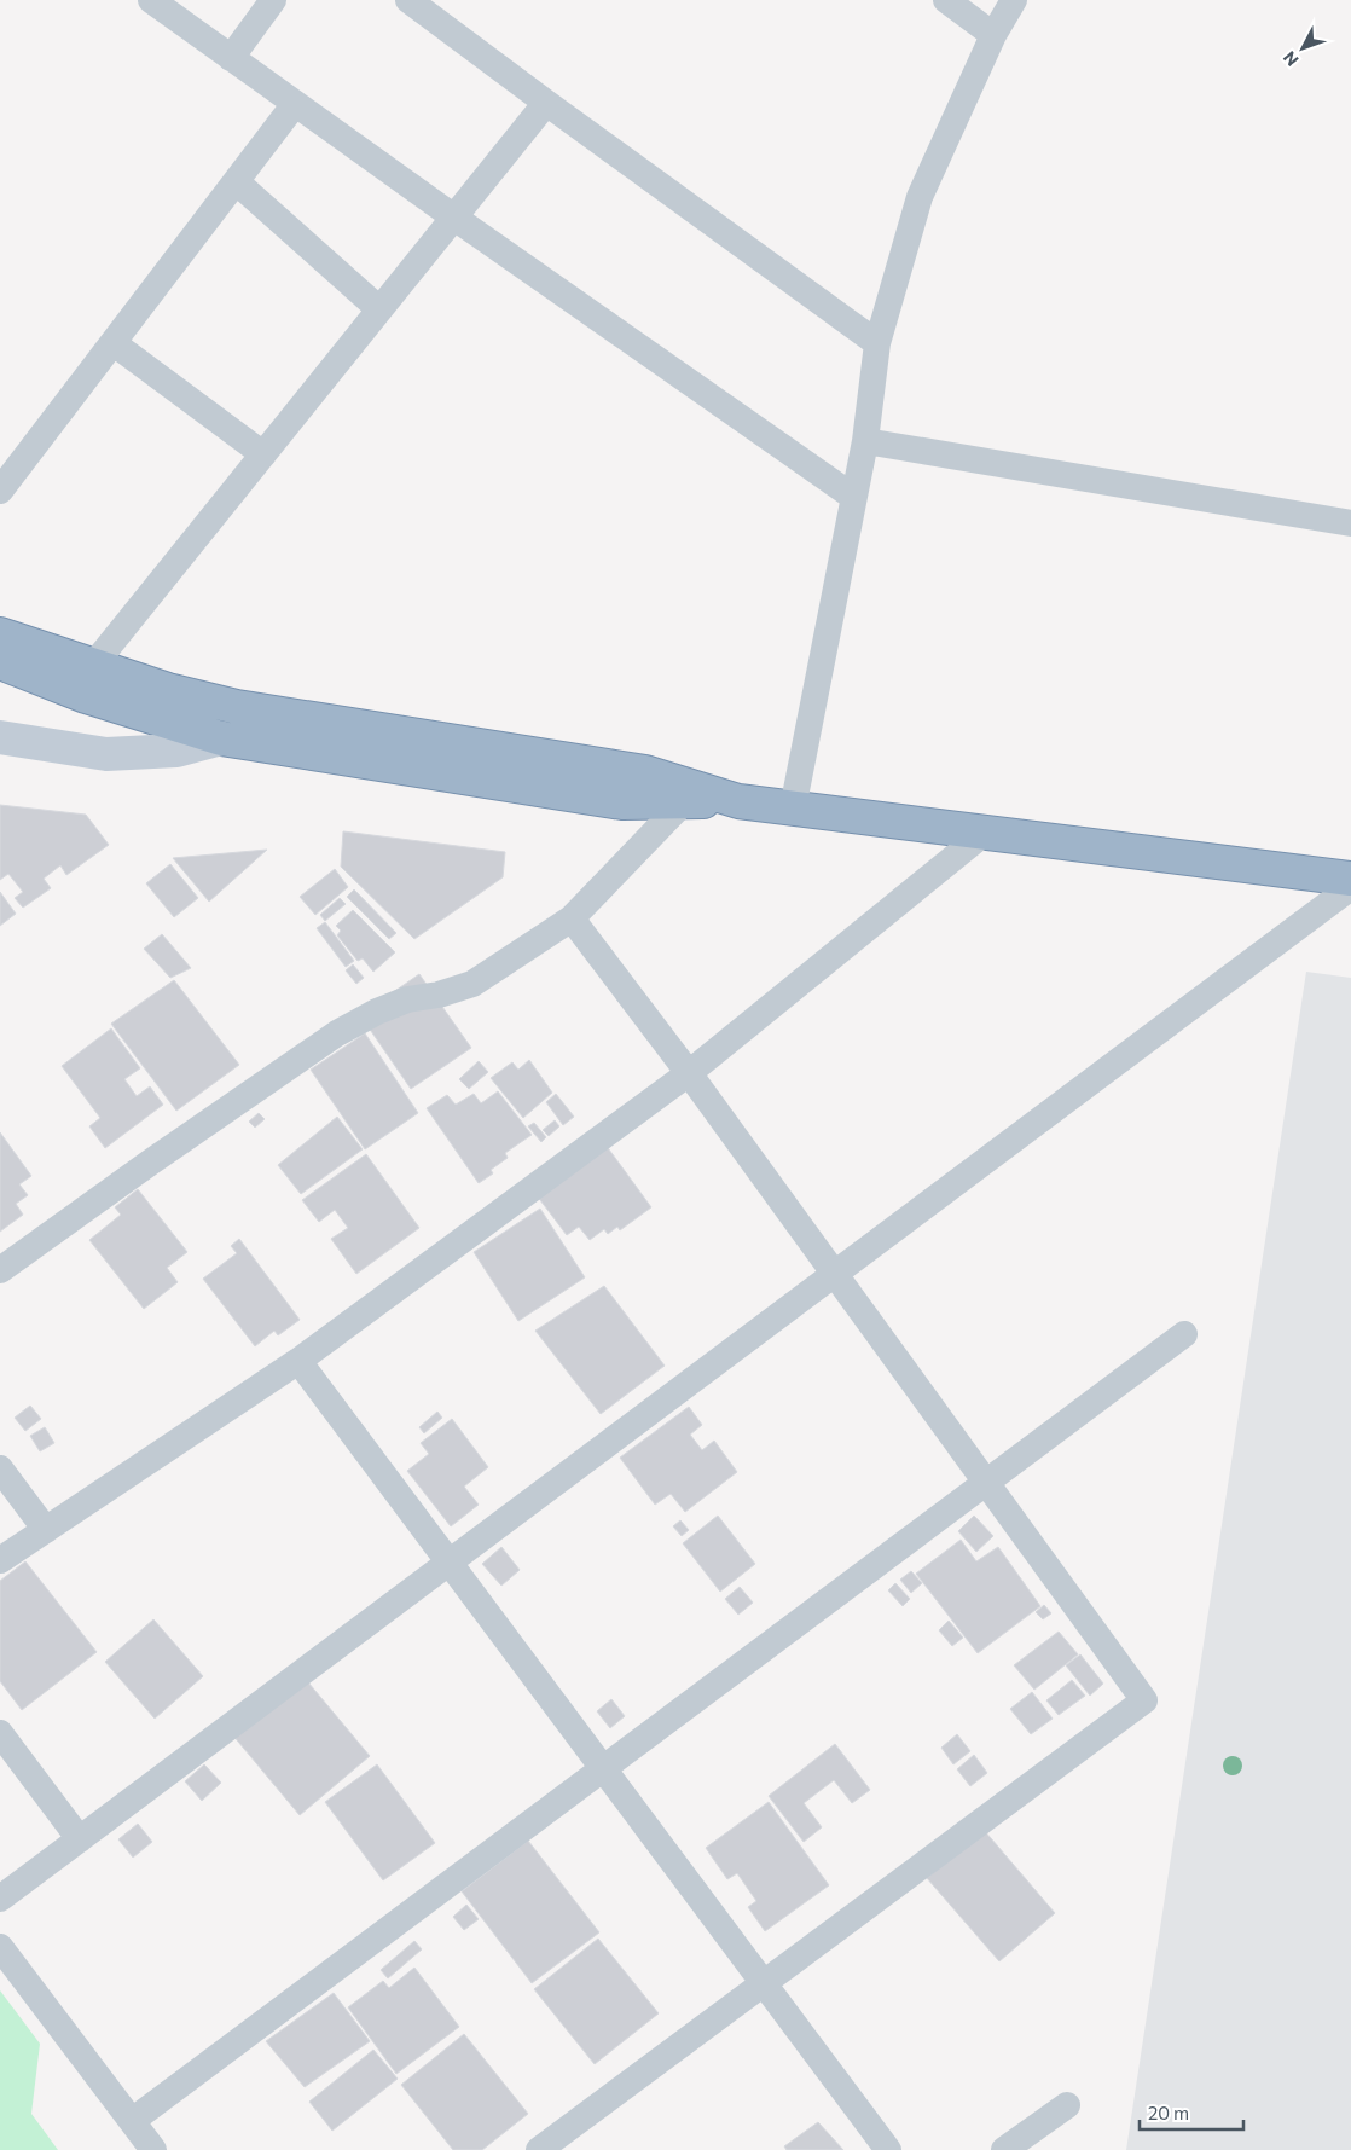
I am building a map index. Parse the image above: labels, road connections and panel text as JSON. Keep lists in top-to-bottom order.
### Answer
{
  "scale_bar": "20 m",
  "north": "bottom left"
}
